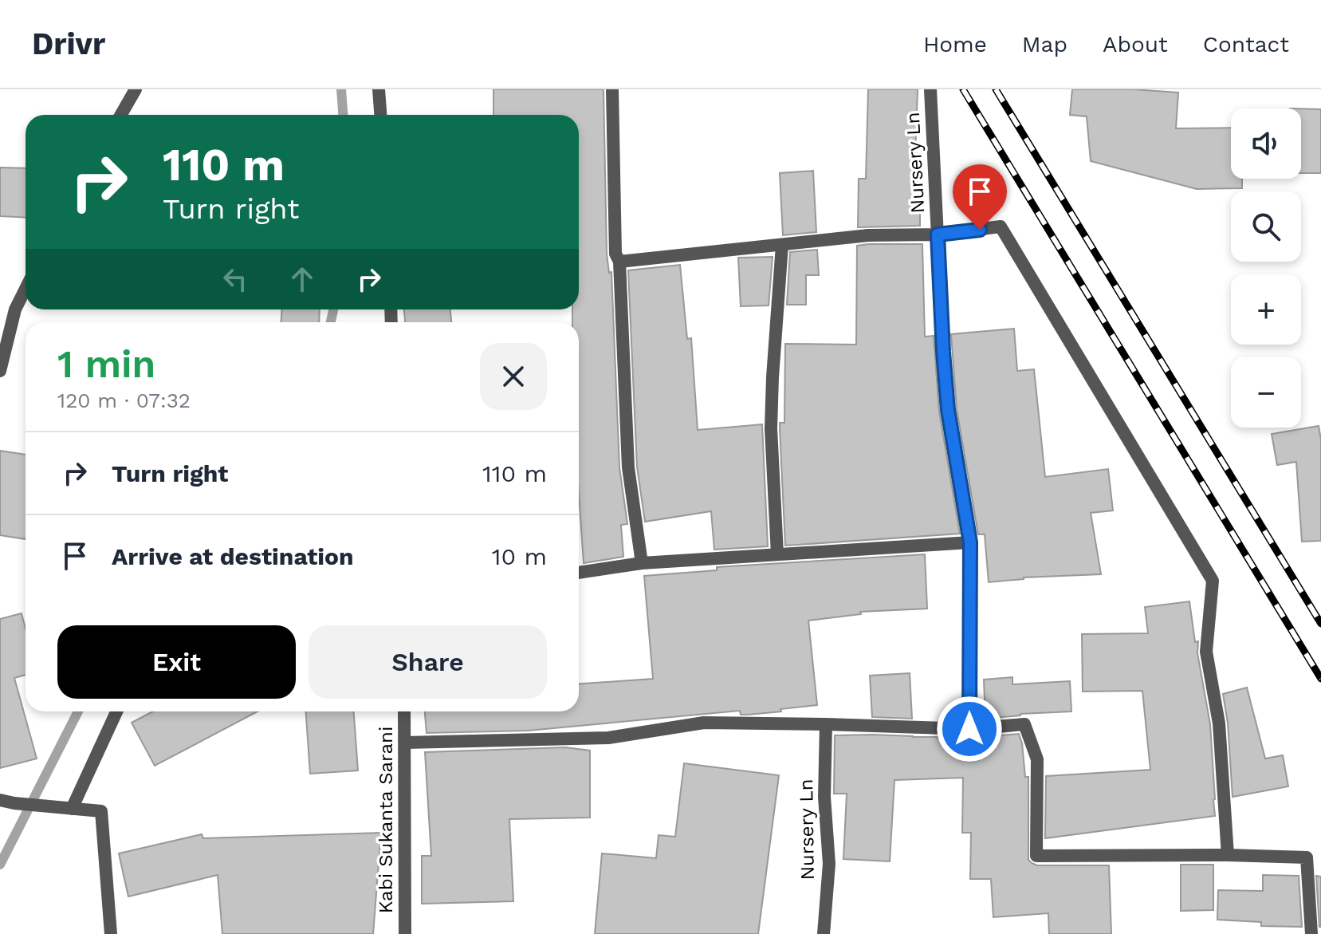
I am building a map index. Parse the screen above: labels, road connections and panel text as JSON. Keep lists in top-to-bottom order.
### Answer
{
  "streets": {
    "street": ["Nursery Ln", "Kabi Sukanta Sarani"]
  },
  "page": {
    "header": "Drivr",
    "nav": [
      "Home",
      "Map",
      "About",
      "Contact"
    ],
    "map_buttons": ["+", "−"],
    "turn": ["110 m", "Turn right"],
    "heading": ["1 min", "120 m · 07:32"],
    "list": [
      {
        "name": "Turn right",
        "value": "110 m"
      },
      {
        "name": "Arrive at destination",
        "value": "10 m"
      }
    ],
    "buttons": ["Exit", "Share"]
  }
}
